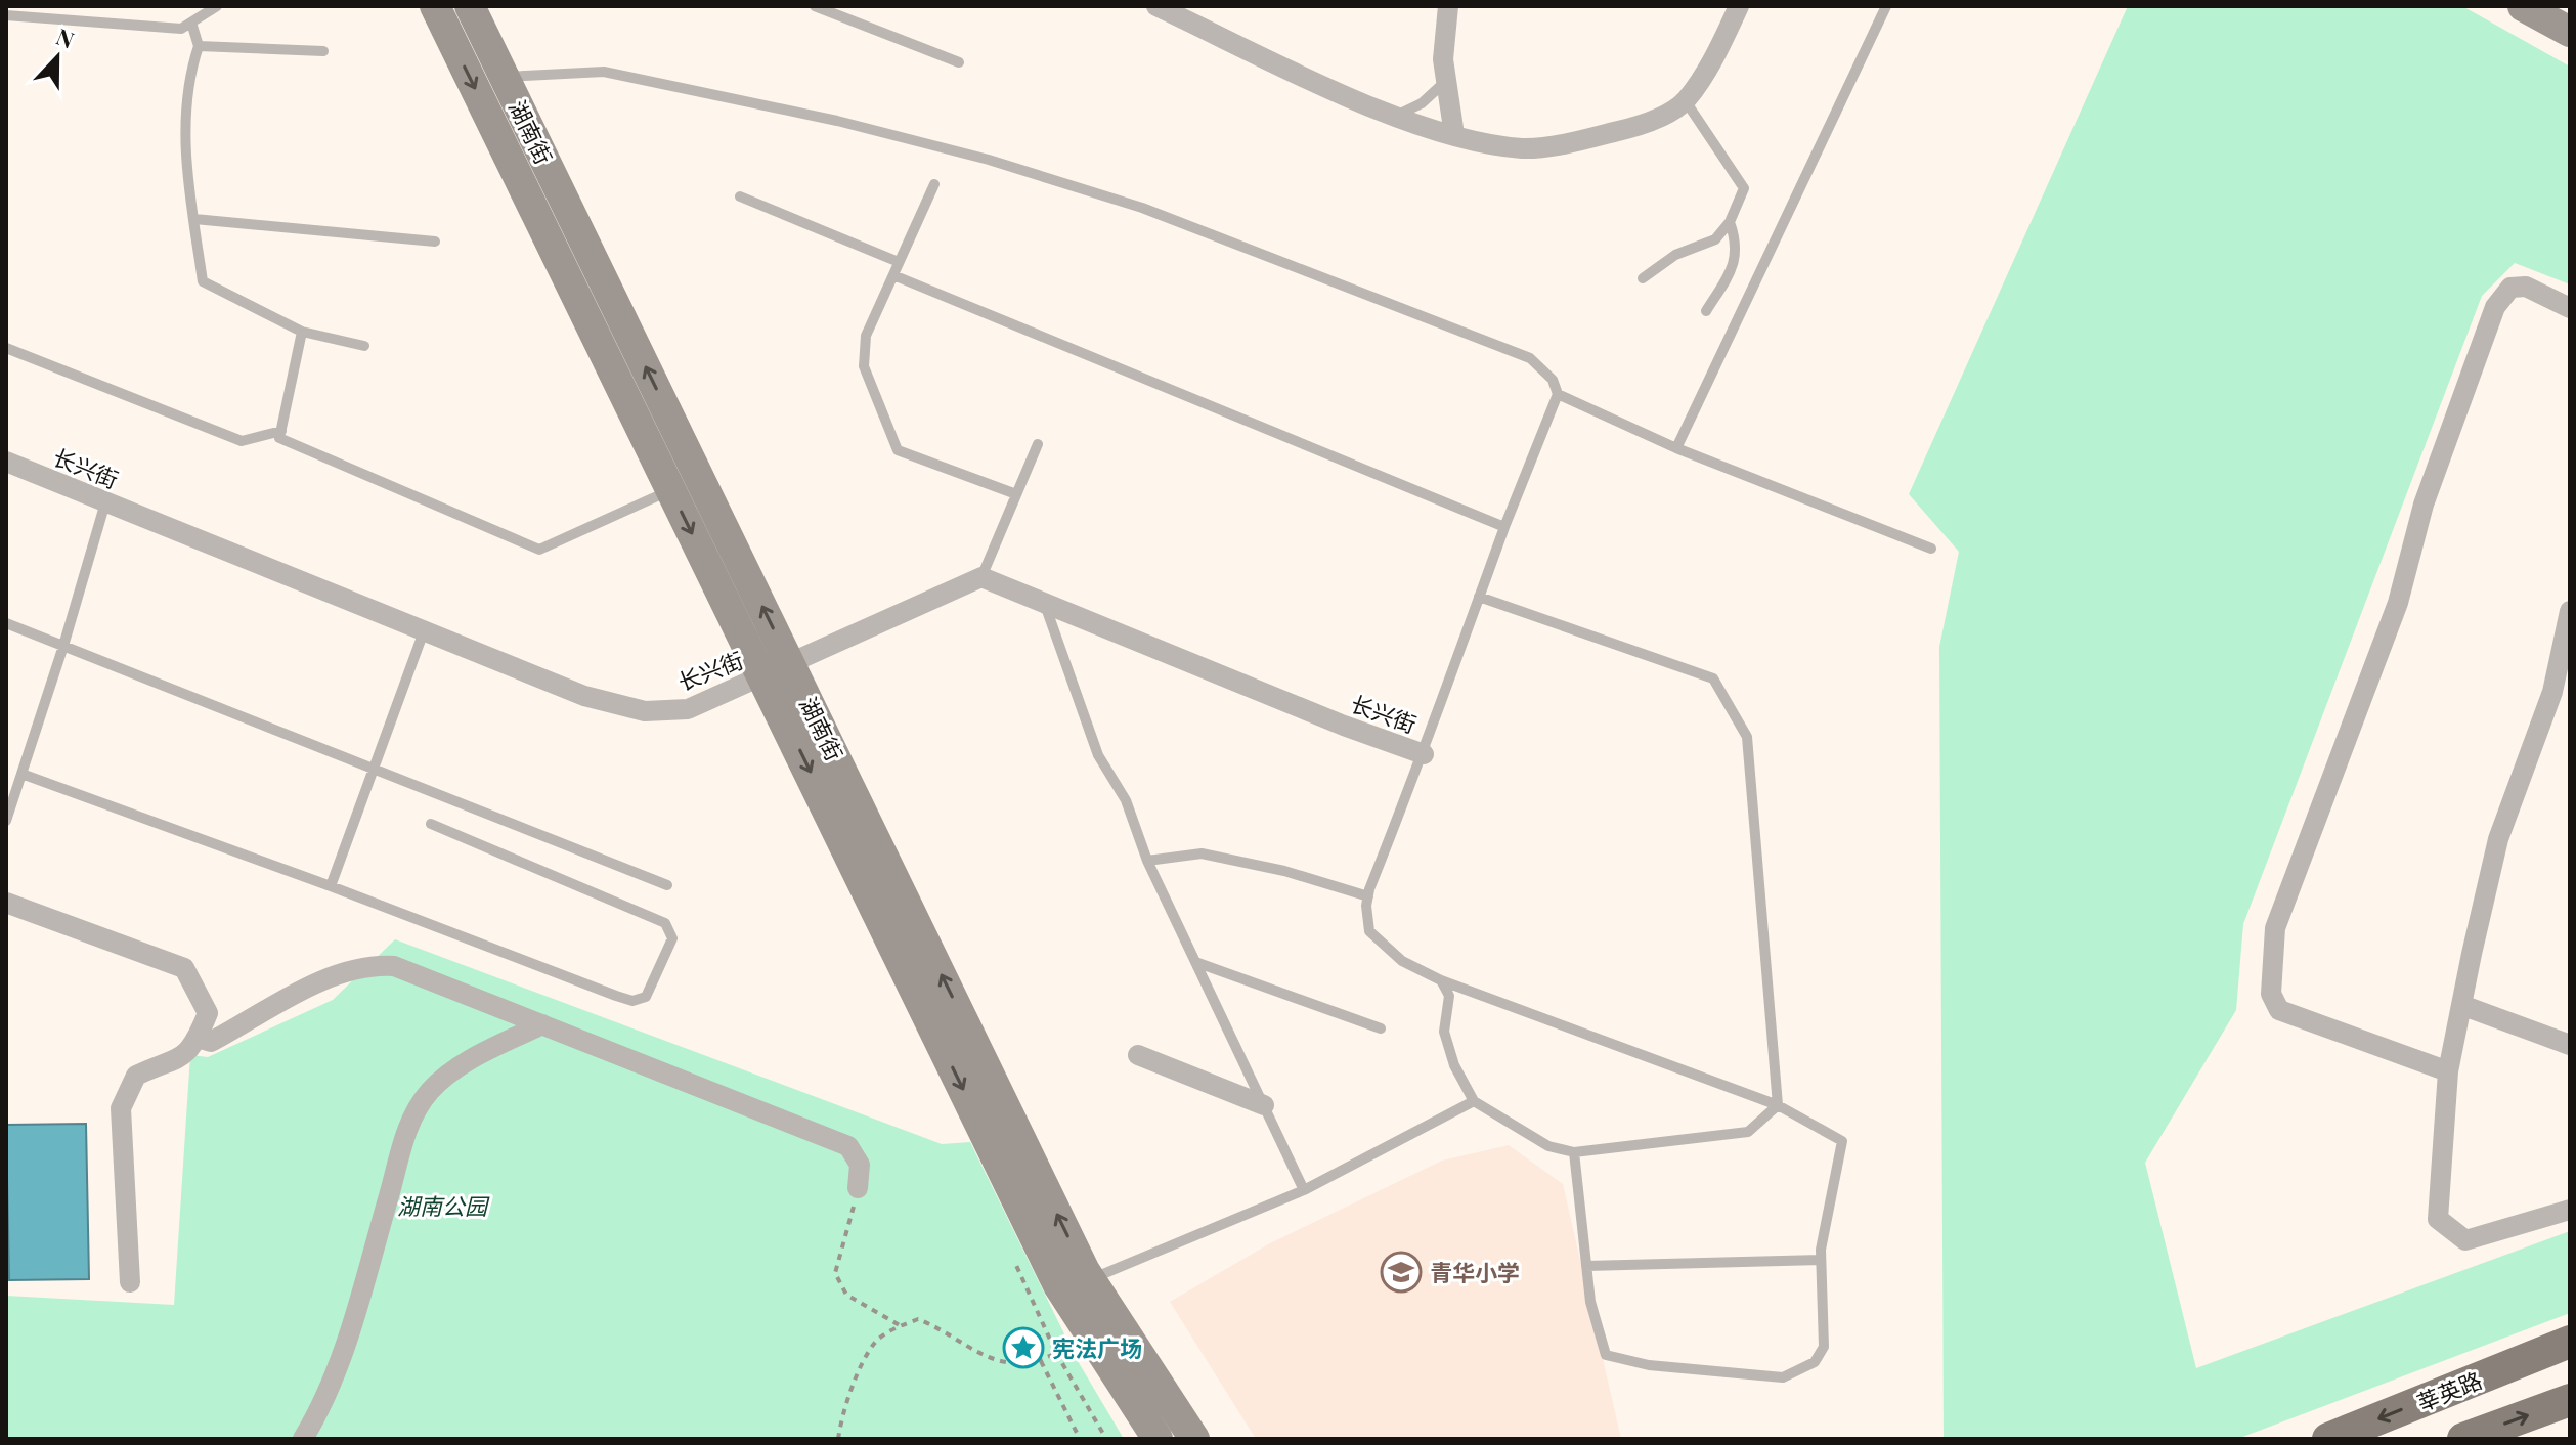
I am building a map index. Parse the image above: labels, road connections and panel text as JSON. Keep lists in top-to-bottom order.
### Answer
{
  "streets": {
    "main road": ["湖南街", "莘英路"],
    "street": ["长兴街"]
  },
  "crossings": [
    ["湖南街", "长兴街"]
  ],
  "parks": ["湖南公园"],
  "places": {
    "school or university": ["青华小学"],
    "place": ["宪法广场"]
  },
  "north": "top"
}
